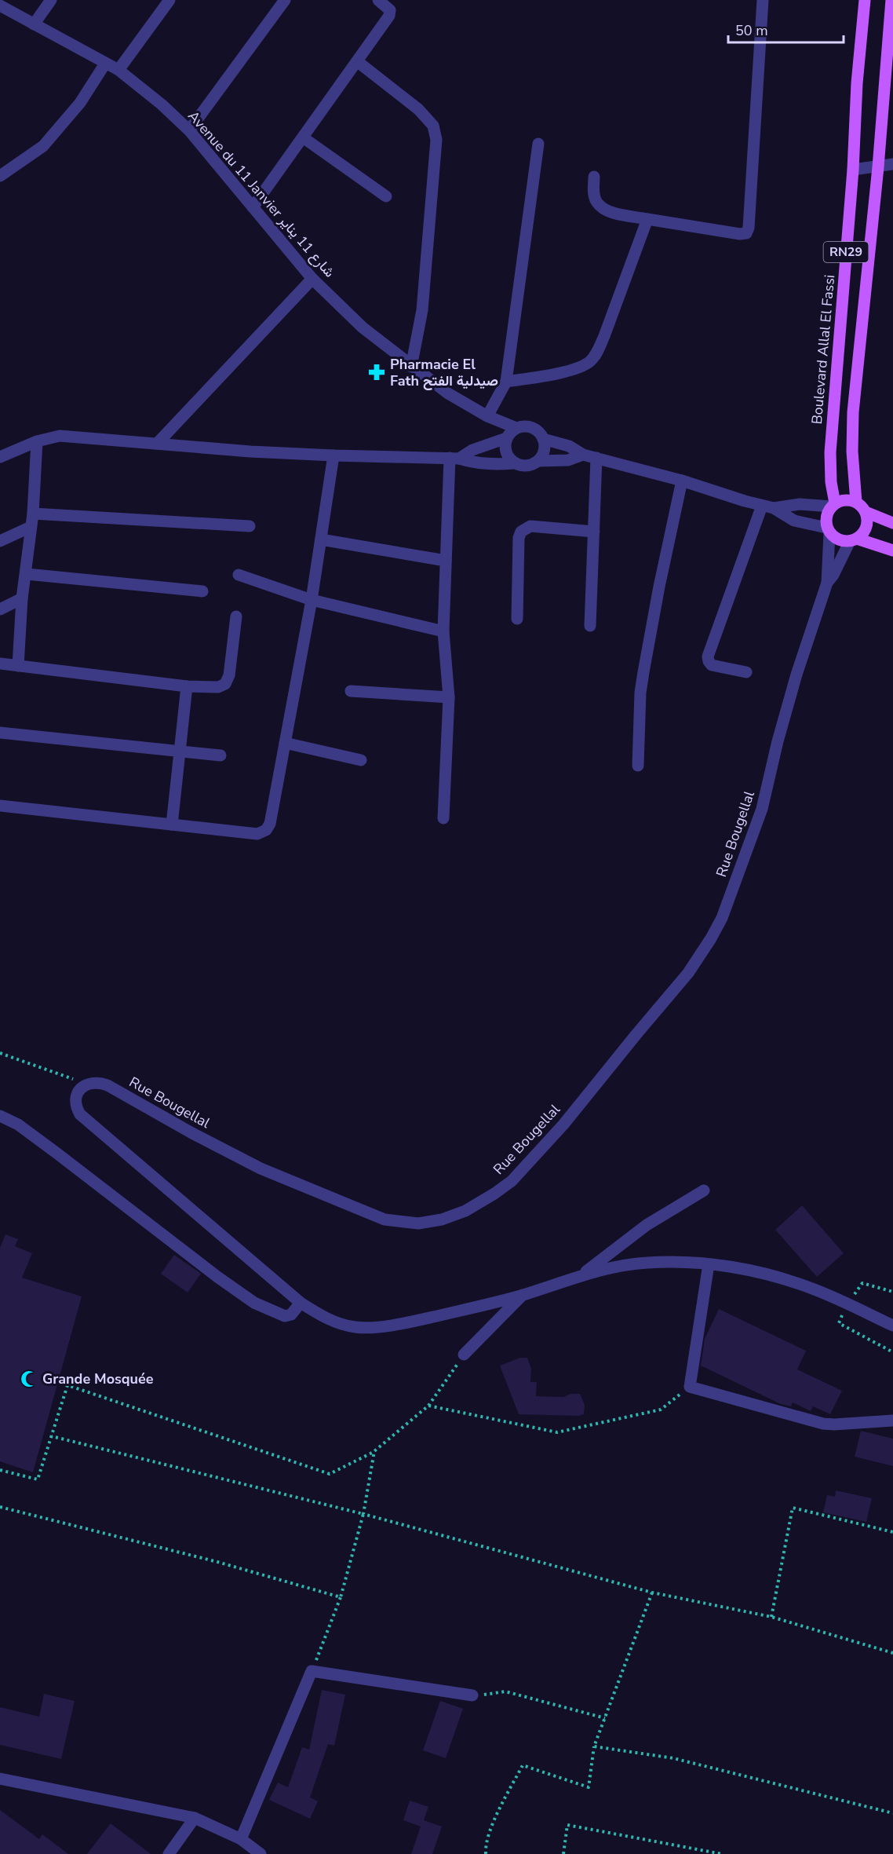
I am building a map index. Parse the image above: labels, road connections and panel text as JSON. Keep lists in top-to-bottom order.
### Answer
{
  "streets": {
    "main road": ["RN29", "Boulevard Allal El Fassi"],
    "street": ["Avenue du 11 Janvier شارع 11 يناير", "Rue Bougellal"]
  },
  "crossings": [
    ["RN29", "Boulevard Allal El Fassi"],
    ["RN29", "Rue Bougellal"],
    ["Boulevard Allal El Fassi", "Rue Bougellal"]
  ],
  "places": {
    "pharmacy": ["Pharmacie El Fath صيدلية الفتح"],
    "mosque": ["Grande Mosquée"]
  },
  "scale_bar": "50 m"
}
